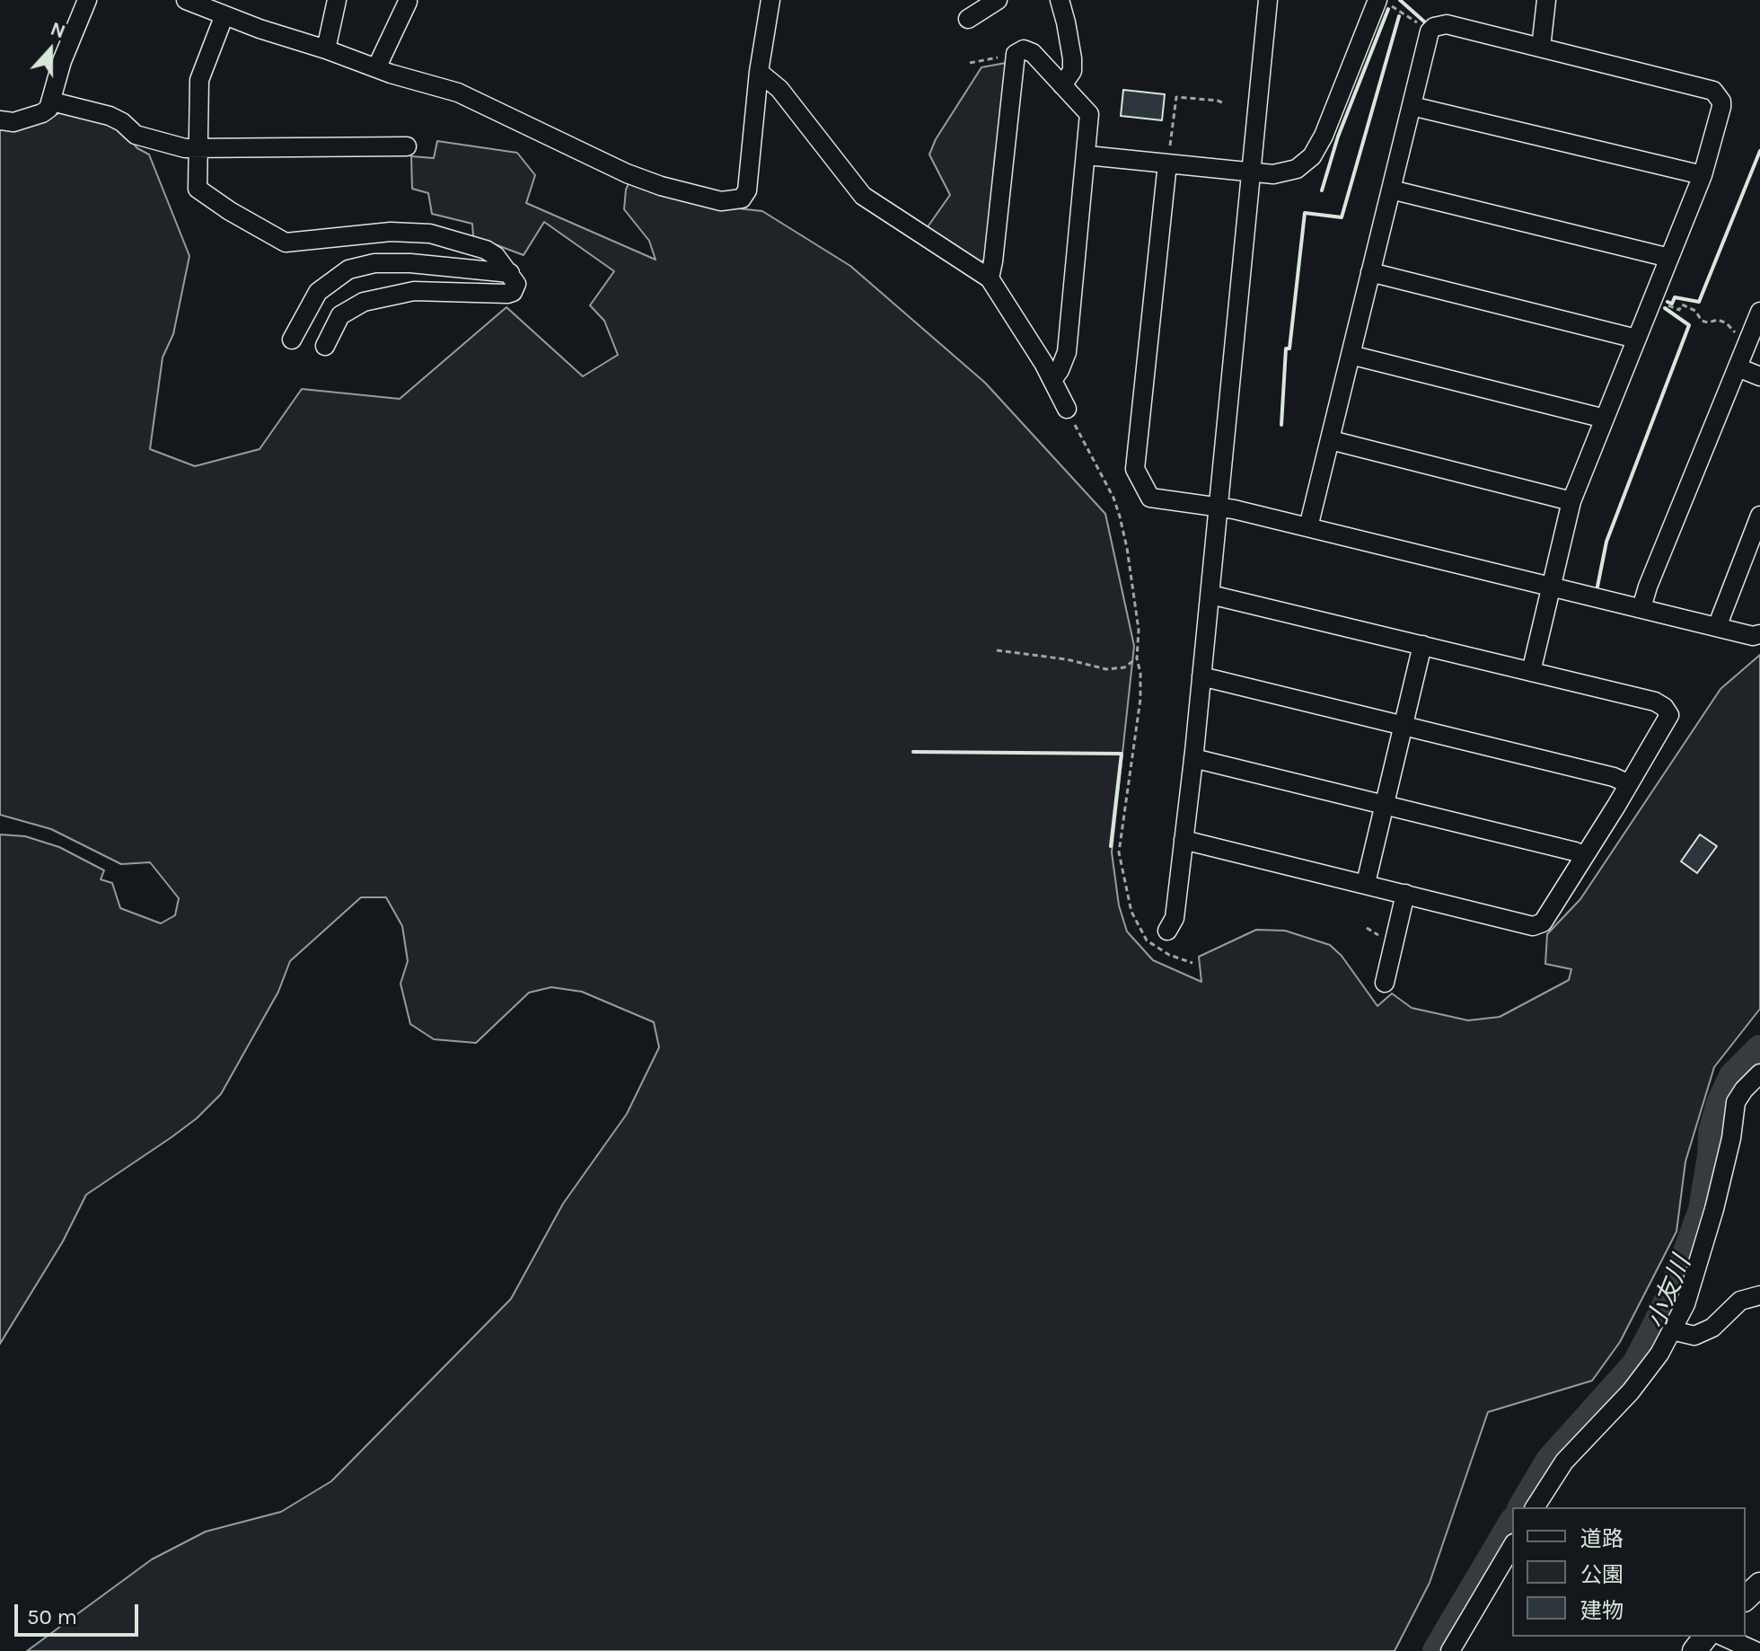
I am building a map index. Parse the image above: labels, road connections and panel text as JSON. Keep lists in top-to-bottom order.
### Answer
{
  "water": ["小友川"],
  "legend": ["道路", "公園", "建物"],
  "scale_bar": "50 m",
  "north": "top"
}
